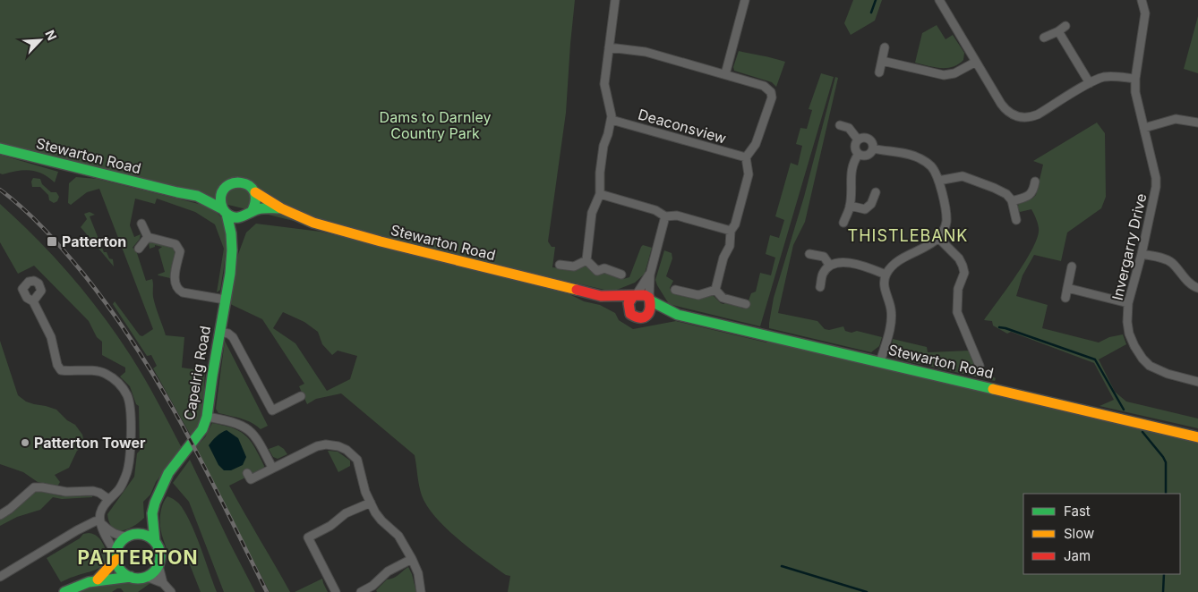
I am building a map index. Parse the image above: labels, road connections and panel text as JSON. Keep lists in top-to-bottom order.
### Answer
{
  "streets": {
    "main road": ["Stewarton Road", "Capelrig Road"],
    "street": ["Deaconsview", "Invergarry Drive"]
  },
  "crossings": [
    ["Stewarton Road", "Capelrig Road"]
  ],
  "districts": ["THISTLEBANK", "PATTERTON"],
  "parks": ["Dams to Darnley Country Park"],
  "places": {
    "transit": ["Patterton"],
    "other": ["Patterton Tower"]
  },
  "legend": ["Fast", "Slow", "Jam"],
  "north": "top right"
}
